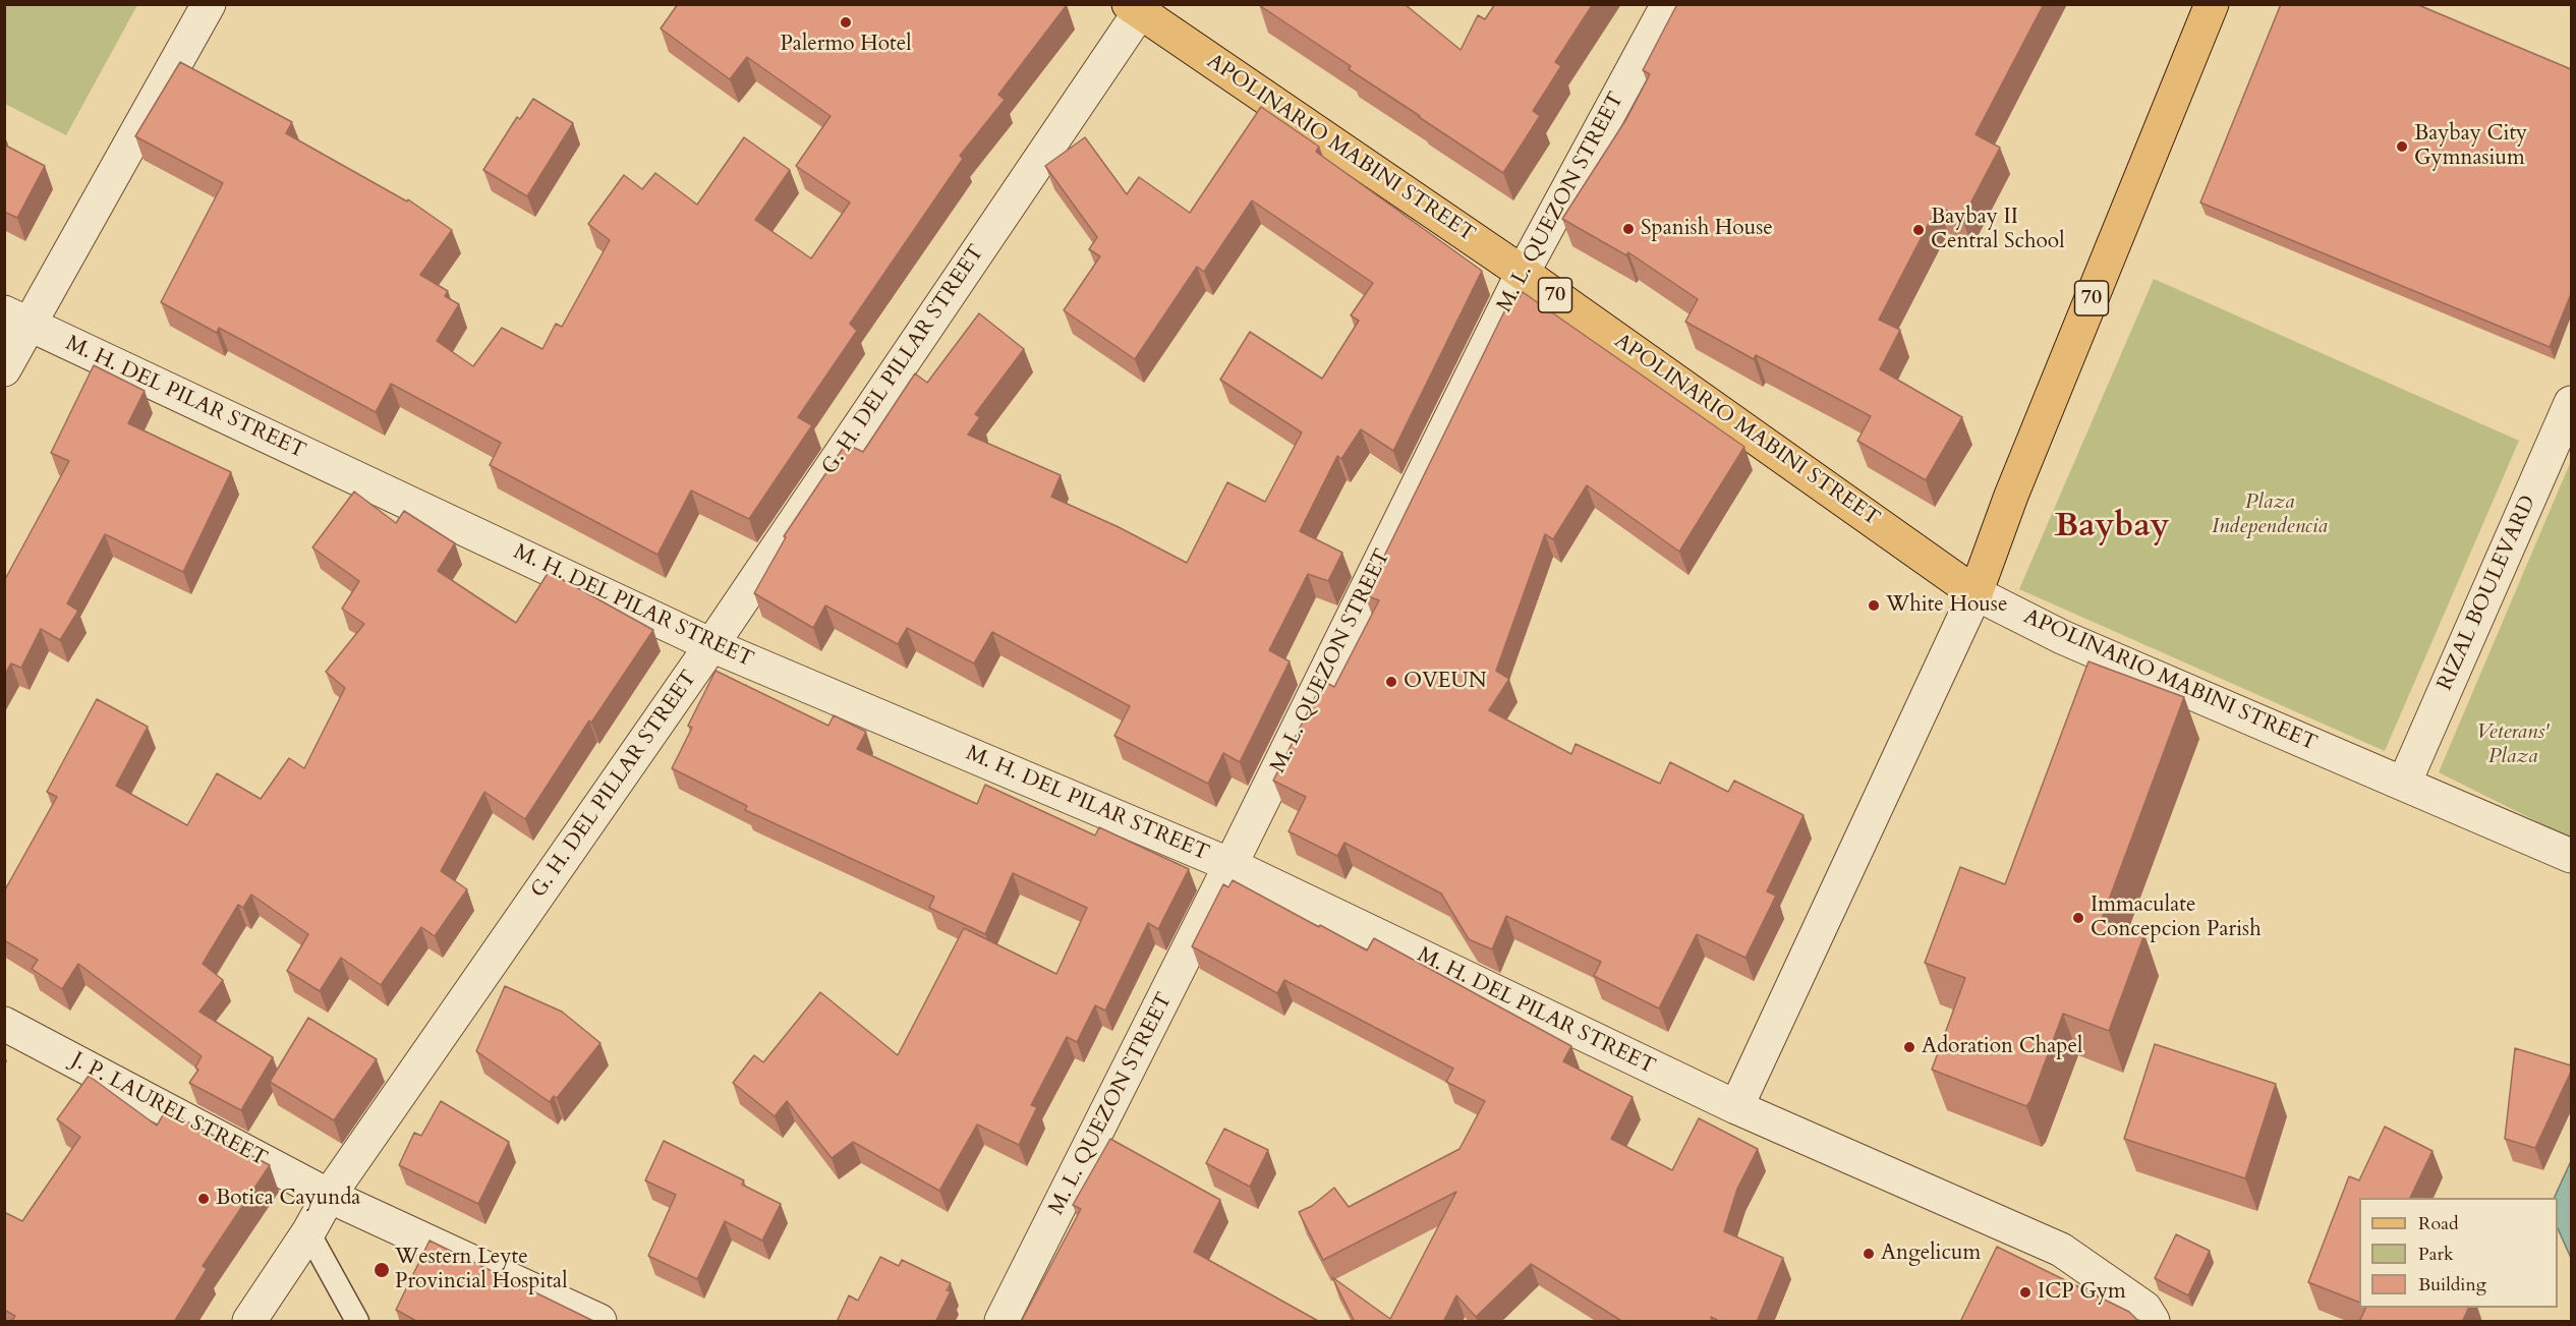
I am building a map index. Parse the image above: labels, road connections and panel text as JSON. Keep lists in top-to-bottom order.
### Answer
{
  "streets": {
    "main road": ["APOLINARIO MABINI STREET", "70"],
    "street": [
      "M. L. QUEZON STREET",
      "G. H. DEL PILLAR STREET",
      "M. H. DEL PILAR STREET",
      "RIZAL BOULEVARD",
      "J. P. LAUREL STREET"
    ]
  },
  "crossings": [
    ["APOLINARIO MABINI STREET", "M. L. QUEZON STREET"],
    ["APOLINARIO MABINI STREET", "70"],
    ["APOLINARIO MABINI STREET", "G. H. DEL PILLAR STREET"],
    ["APOLINARIO MABINI STREET", "RIZAL BOULEVARD"],
    ["M. L. QUEZON STREET", "M. H. DEL PILAR STREET"],
    ["G. H. DEL PILLAR STREET", "M. H. DEL PILAR STREET"],
    ["G. H. DEL PILLAR STREET", "J. P. LAUREL STREET"]
  ],
  "districts": ["Baybay"],
  "parks": ["Plaza Independencia", "Veterans' Plaza"],
  "places": [
    "Palermo Hotel",
    "Baybay City Gymnasium",
    "Spanish House",
    "Baybay II Central School",
    "White House",
    "OVEUN",
    "Immaculate Concepcion Parish",
    "Adoration Chapel",
    "Botica Cayunda",
    "Angelicum",
    "Western Leyte Provincial Hospital",
    "ICP Gym"
  ],
  "legend": ["Road", "Park", "Building"]
}
